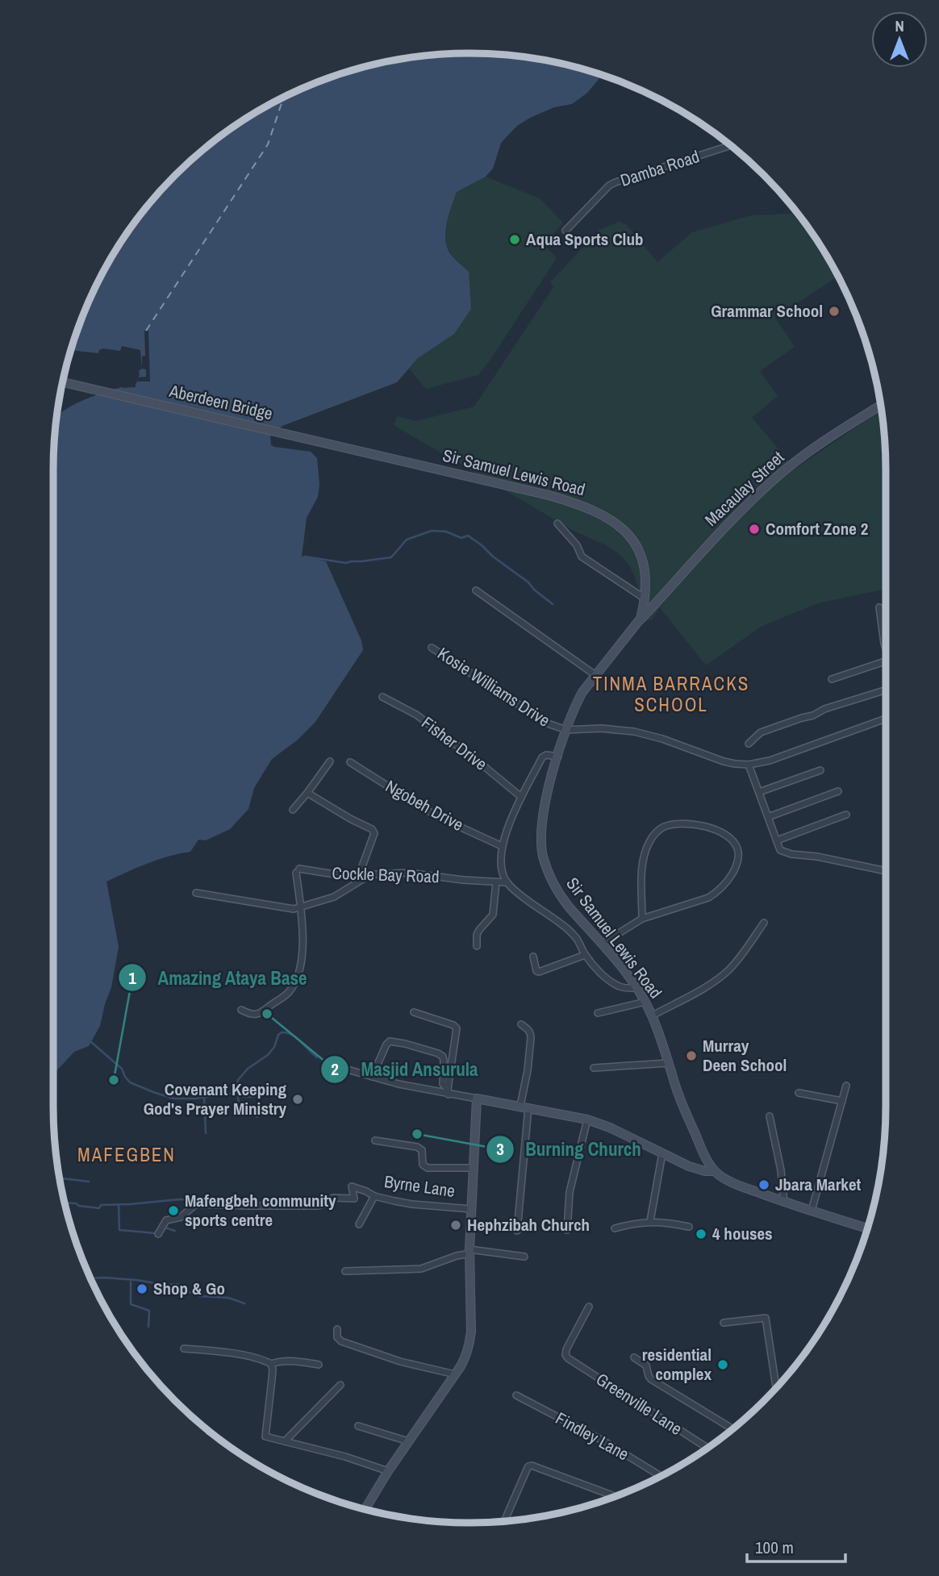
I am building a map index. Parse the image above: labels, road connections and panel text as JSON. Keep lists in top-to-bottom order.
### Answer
{
  "streets": {
    "main road": [
      "Aberdeen Bridge",
      "Sir Samuel Lewis Road",
      "Macaulay Street",
      "Byrne Lane"
    ],
    "street": [
      "Damba Road",
      "Kosie Williams Drive",
      "Fisher Drive",
      "Ngobeh Drive",
      "Cockle Bay Road",
      "Greenville Lane",
      "Findley Lane"
    ]
  },
  "crossings": [
    ["Aberdeen Bridge", "Sir Samuel Lewis Road"],
    ["Sir Samuel Lewis Road", "Macaulay Street"],
    ["Sir Samuel Lewis Road", "Kosie Williams Drive"]
  ],
  "districts": ["TINMA BARRACKS SCHOOL", "MAFEGBEN"],
  "places": [
    "Aqua Sports Club",
    "Grammar School",
    "Comfort Zone 2",
    "Masjid Ansurula",
    "Murray Deen School",
    "Amazing Ataya Base",
    "Covenant Keeping God's Prayer Ministry",
    "Burning Church",
    "Jbara Market",
    "Mafengbeh community sports centre",
    "Hephzibah Church",
    "4 houses",
    "Shop & Go",
    "residential complex"
  ],
  "scale_bar": "100 m",
  "north": "top"
}
